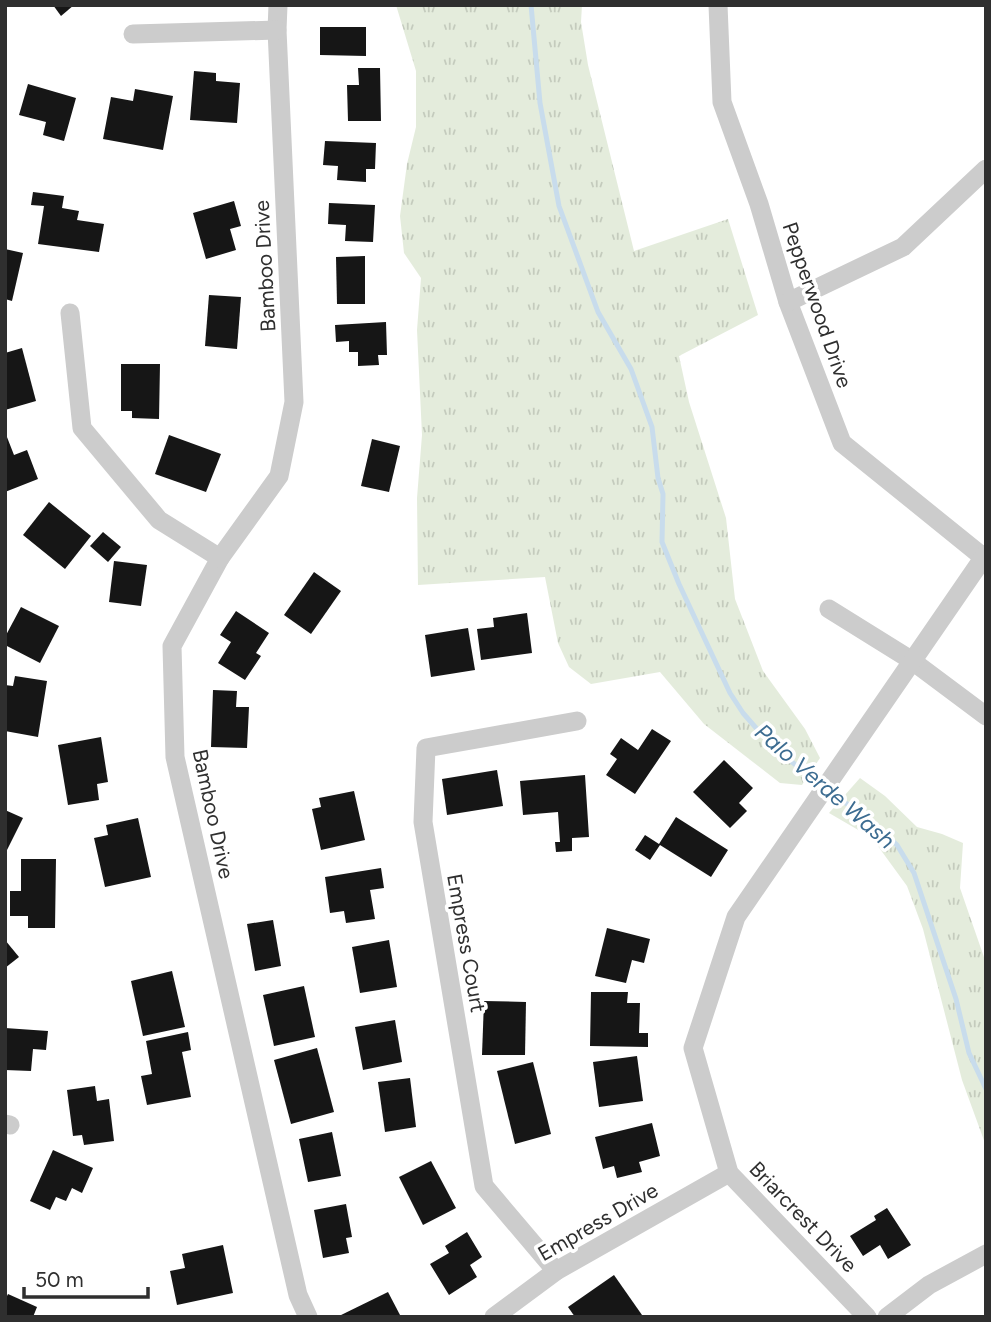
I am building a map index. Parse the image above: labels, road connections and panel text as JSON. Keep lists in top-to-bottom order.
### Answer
{
  "streets": {
    "street": [
      "Bamboo Drive",
      "Pepperwood Drive",
      "Empress Court",
      "Briarcrest Drive",
      "Empress Drive"
    ]
  },
  "crossings": [
    ["Pepperwood Drive", "Briarcrest Drive"],
    ["Empress Court", "Empress Drive"],
    ["Briarcrest Drive", "Empress Drive"]
  ],
  "water": ["Palo Verde Wash"],
  "scale_bar": "50 m"
}
